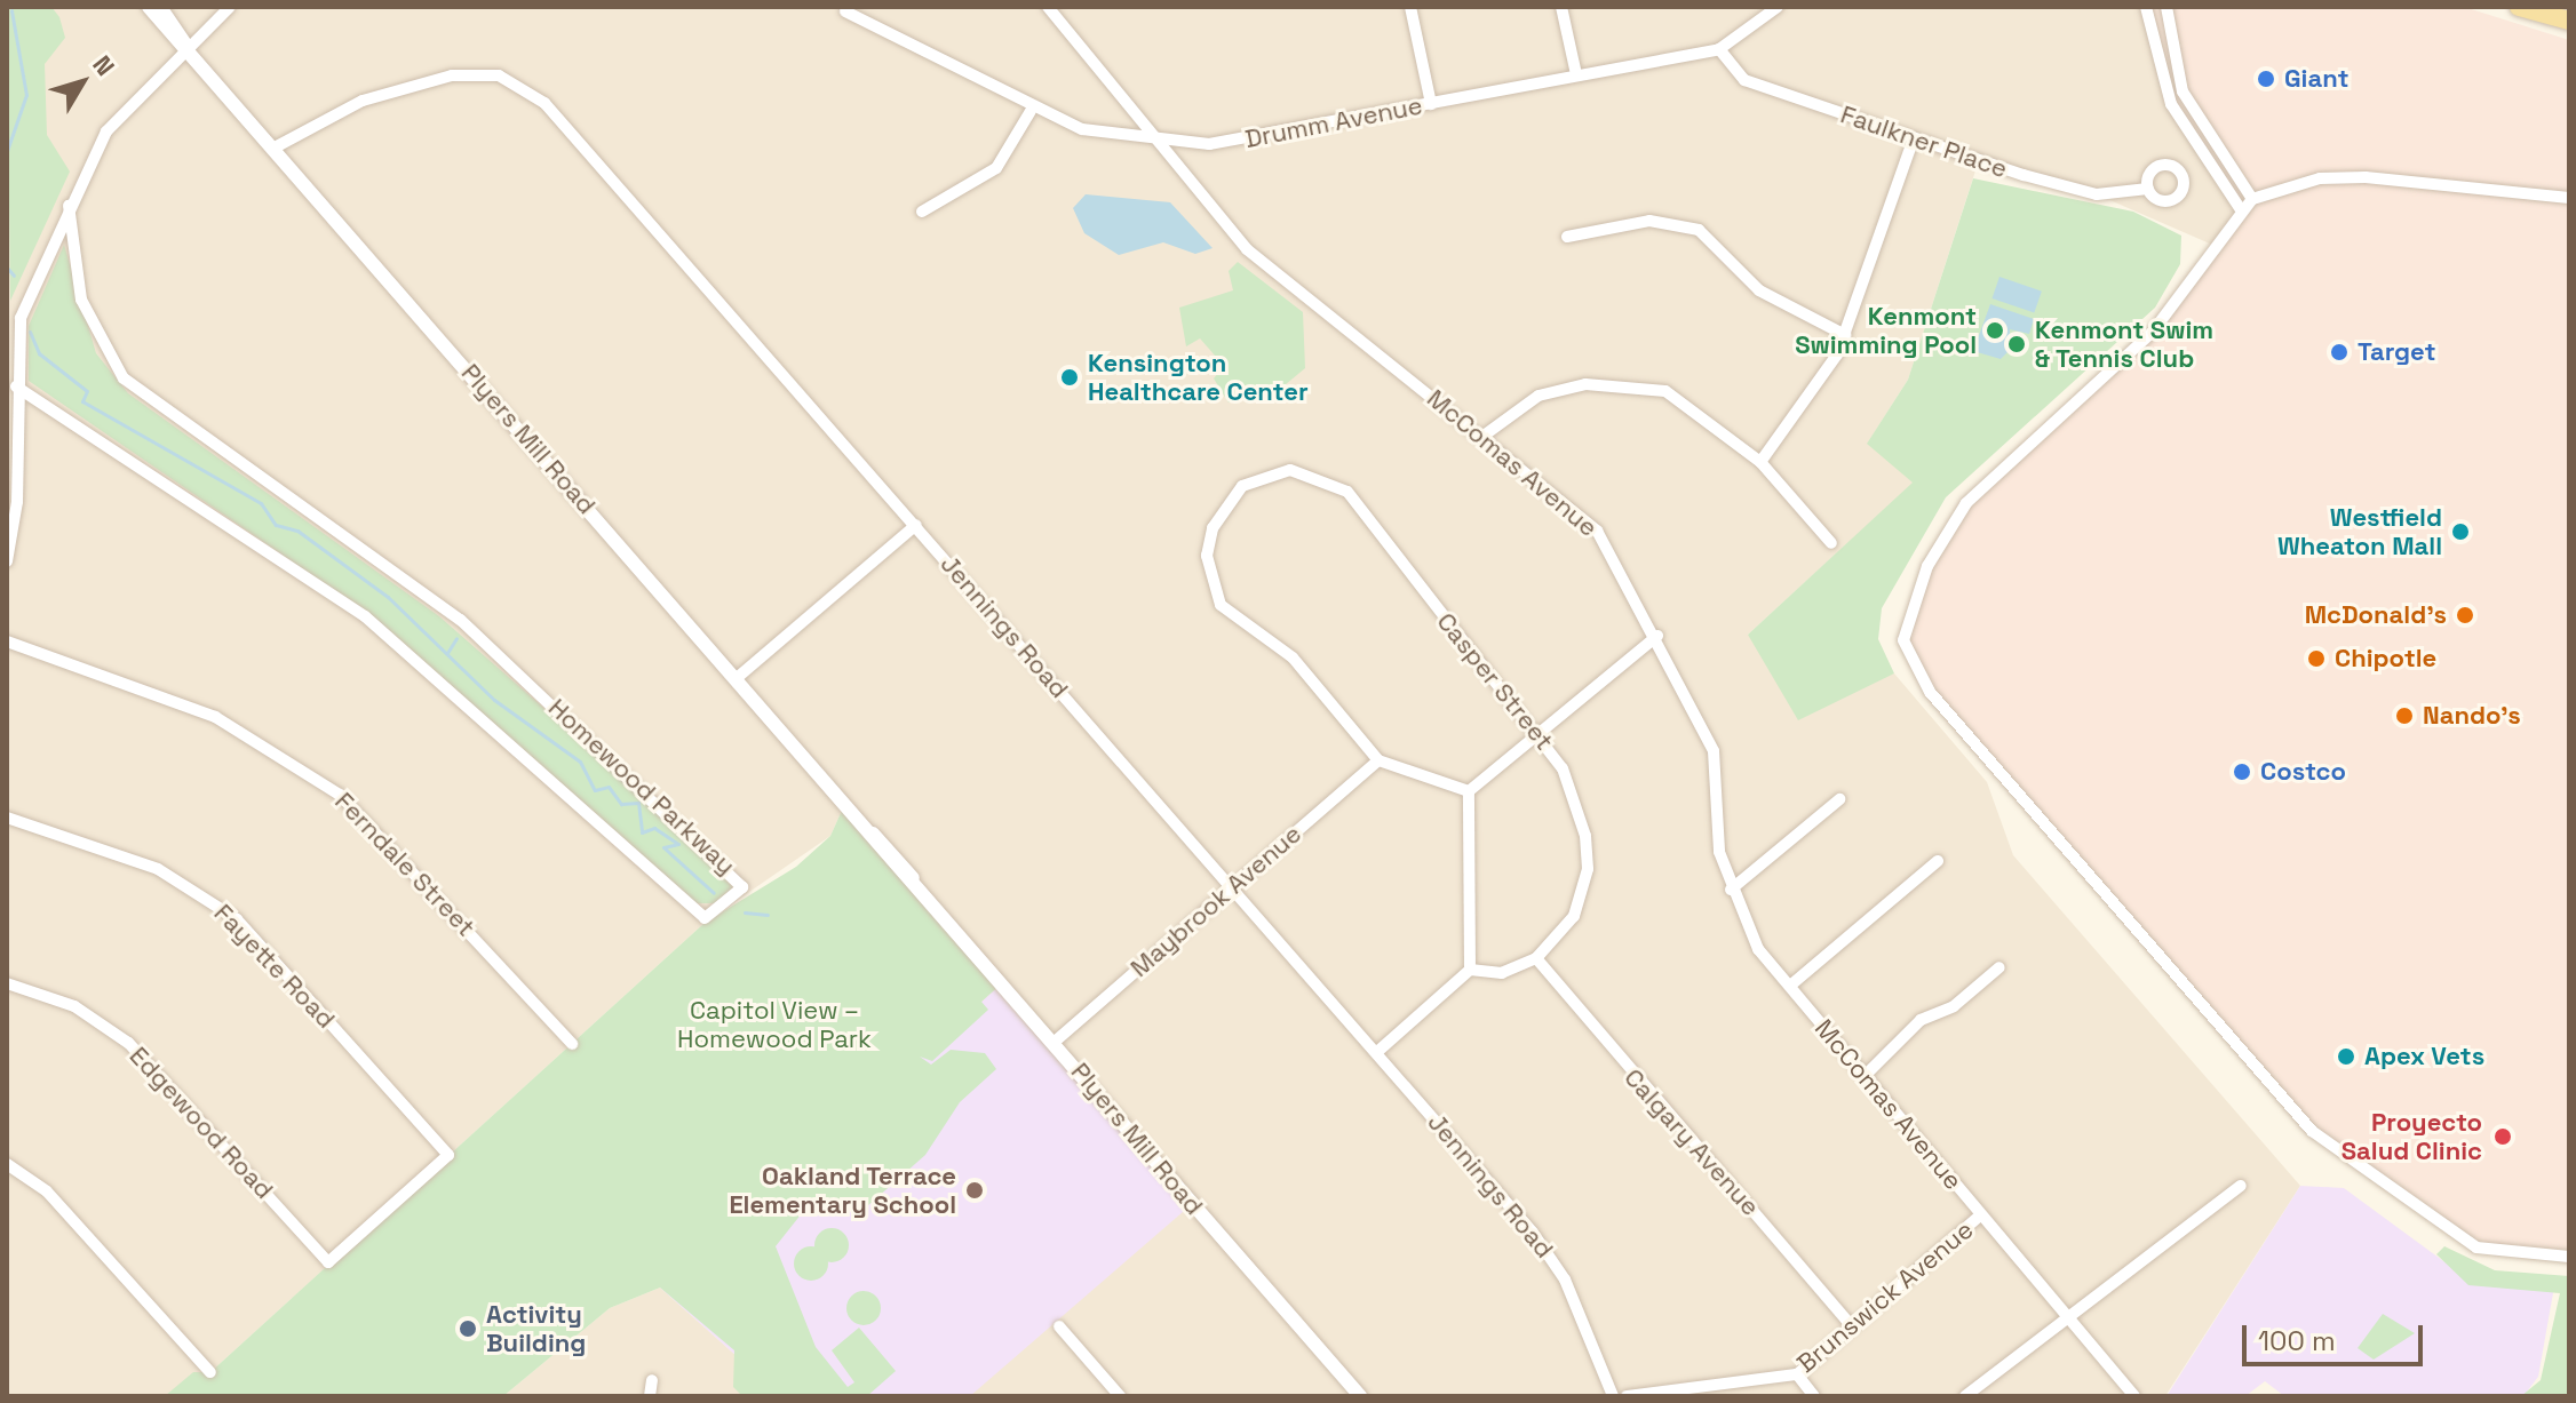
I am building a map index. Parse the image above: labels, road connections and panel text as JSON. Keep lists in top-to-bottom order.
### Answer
{
  "streets": {
    "street": [
      "Drumm Avenue",
      "Faulkner Place",
      "Plyers Mill Road",
      "McComas Avenue",
      "Jennings Road",
      "Casper Street",
      "Homewood Parkway",
      "Ferndale Street",
      "Maybrook Avenue",
      "Fayette Road",
      "Edgewood Road",
      "Calgary Avenue",
      "Brunswick Avenue"
    ]
  },
  "crossings": [
    ["Drumm Avenue", "Faulkner Place"],
    ["Drumm Avenue", "McComas Avenue"],
    ["Plyers Mill Road", "Jennings Road"],
    ["Plyers Mill Road", "Maybrook Avenue"],
    ["McComas Avenue", "Brunswick Avenue"],
    ["Jennings Road", "Maybrook Avenue"],
    ["Casper Street", "Maybrook Avenue"],
    ["Casper Street", "Calgary Avenue"],
    ["Fayette Road", "Edgewood Road"],
    ["Calgary Avenue", "Brunswick Avenue"]
  ],
  "parks": ["Capitol View – Homewood Park"],
  "places": [
    "Giant",
    "Kenmont Swimming Pool",
    "Kenmont Swim & Tennis Club",
    "Target",
    "Kensington Healthcare Center",
    "Westfield Wheaton Mall",
    "McDonald's",
    "Chipotle",
    "Nando's",
    "Costco",
    "Apex Vets",
    "Proyecto Salud Clinic",
    "Oakland Terrace Elementary School",
    "Activity Building"
  ],
  "scale_bar": "100 m",
  "north": "top right"
}
